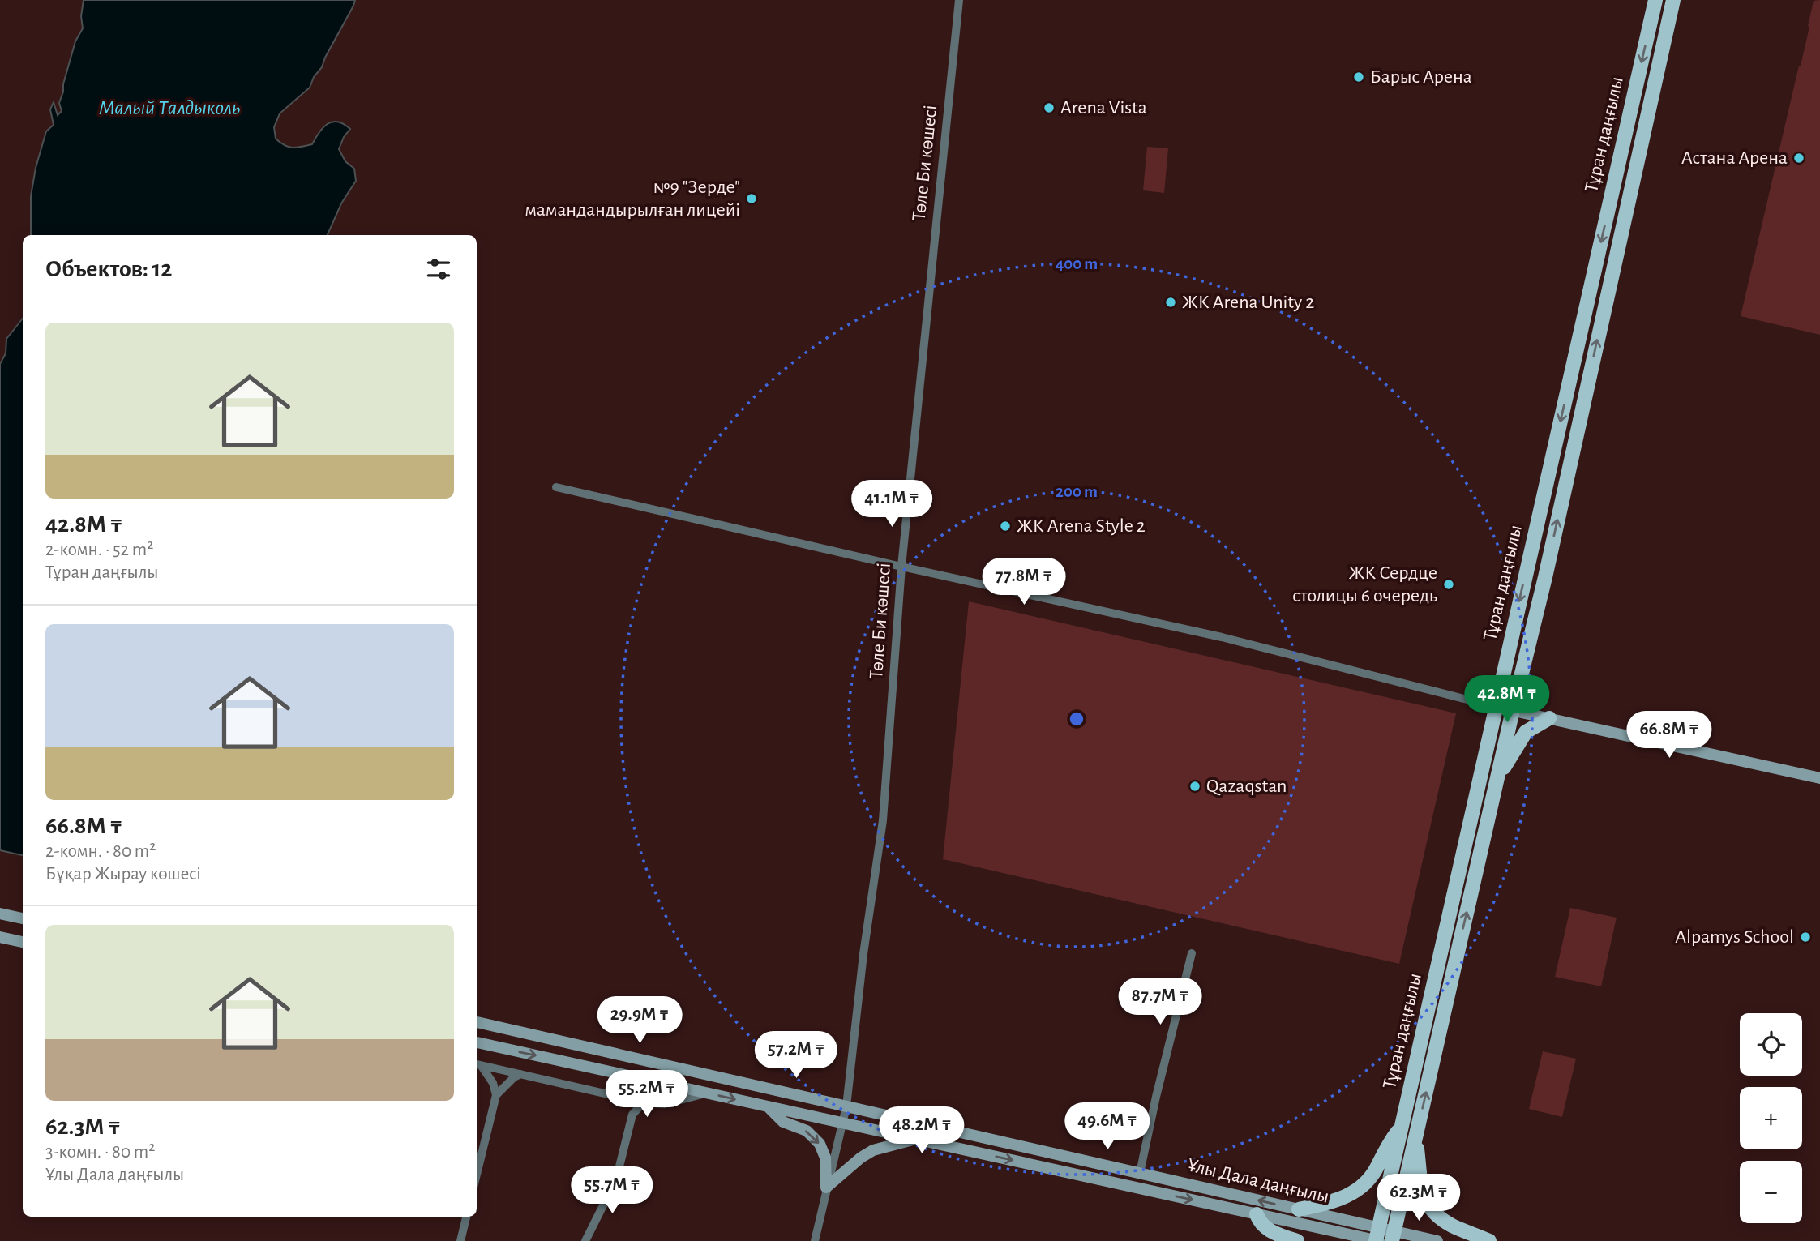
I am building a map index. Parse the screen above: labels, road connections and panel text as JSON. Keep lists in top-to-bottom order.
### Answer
{
  "streets": {
    "main road": ["Тұран даңғылы"],
    "street": ["Төле Би көшесі", "Ұлы Дала даңғылы"]
  },
  "crossings": [
    ["Тұран даңғылы", "Ұлы Дала даңғылы"],
    ["Төле Би көшесі", "Ұлы Дала даңғылы"]
  ],
  "water": ["Малый Талдыколь"],
  "places": [
    "Барыс Арена",
    "Arena Vista",
    "Астана Арена",
    "№9 \"Зерде\" мамандандырылған лицейі",
    "ЖК Arena Unity 2",
    "ЖК Arena Style 2",
    "ЖК Сердце столицы 6 очередь",
    "Qazaqstan",
    "Alpamys School"
  ],
  "page": {
    "heading": "Объектов: 12",
    "list": [
      {
        "name": "42.8M ₸",
        "note": "2-комн. · 52 m² · Тұран даңғылы"
      },
      {
        "name": "66.8M ₸",
        "note": "2-комн. · 80 m² · Бұқар Жырау көшесі"
      },
      {
        "name": "62.3M ₸",
        "note": "3-комн. · 80 m² · Ұлы Дала даңғылы"
      }
    ],
    "price": [
      "41.1M ₸",
      "77.8M ₸",
      "42.8M ₸",
      "66.8M ₸",
      "87.7M ₸",
      "29.9M ₸",
      "57.2M ₸",
      "55.2M ₸",
      "49.6M ₸",
      "48.2M ₸",
      "55.7M ₸",
      "62.3M ₸"
    ],
    "map_buttons": ["+", "−"]
  },
  "rings": ["400 m", "200 m"]
}
